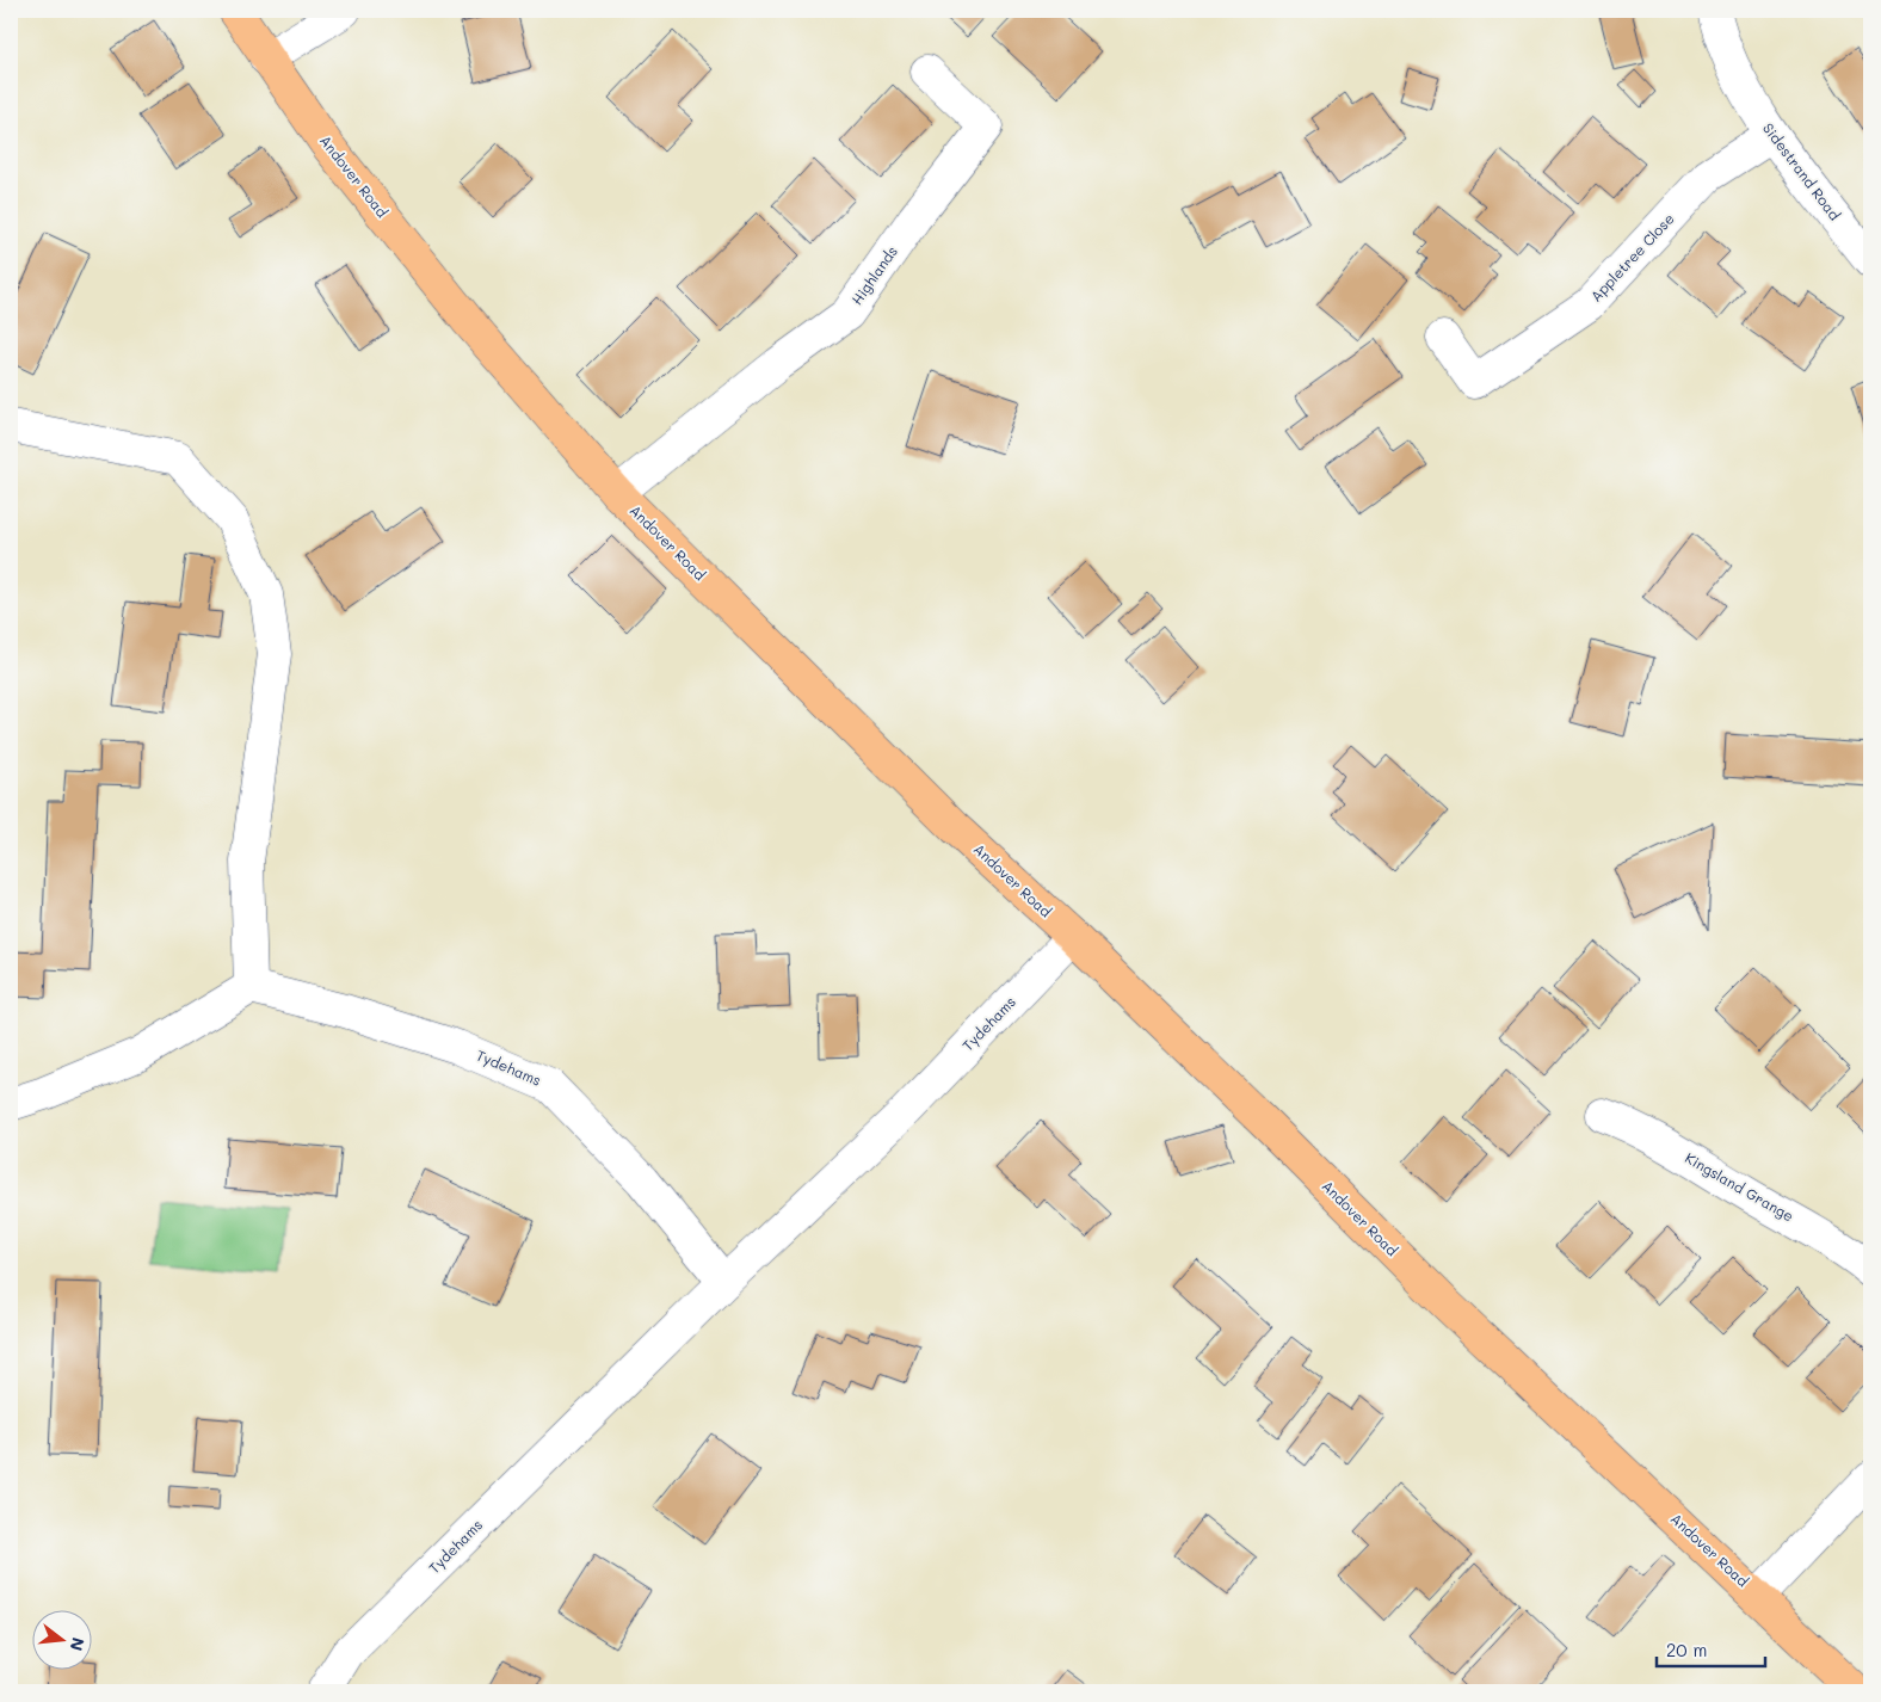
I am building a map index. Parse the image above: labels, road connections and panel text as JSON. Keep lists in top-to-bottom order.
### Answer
{
  "streets": {
    "main road": ["Andover Road"],
    "street": [
      "Sidestrand Road",
      "Appletree Close",
      "Highlands",
      "Tydehams",
      "Kingsland Grange"
    ]
  },
  "crossings": [
    ["Sidestrand Road", "Appletree Close"],
    ["Andover Road", "Highlands"],
    ["Andover Road", "Tydehams"]
  ],
  "scale_bar": "20 m",
  "north": "right"
}
